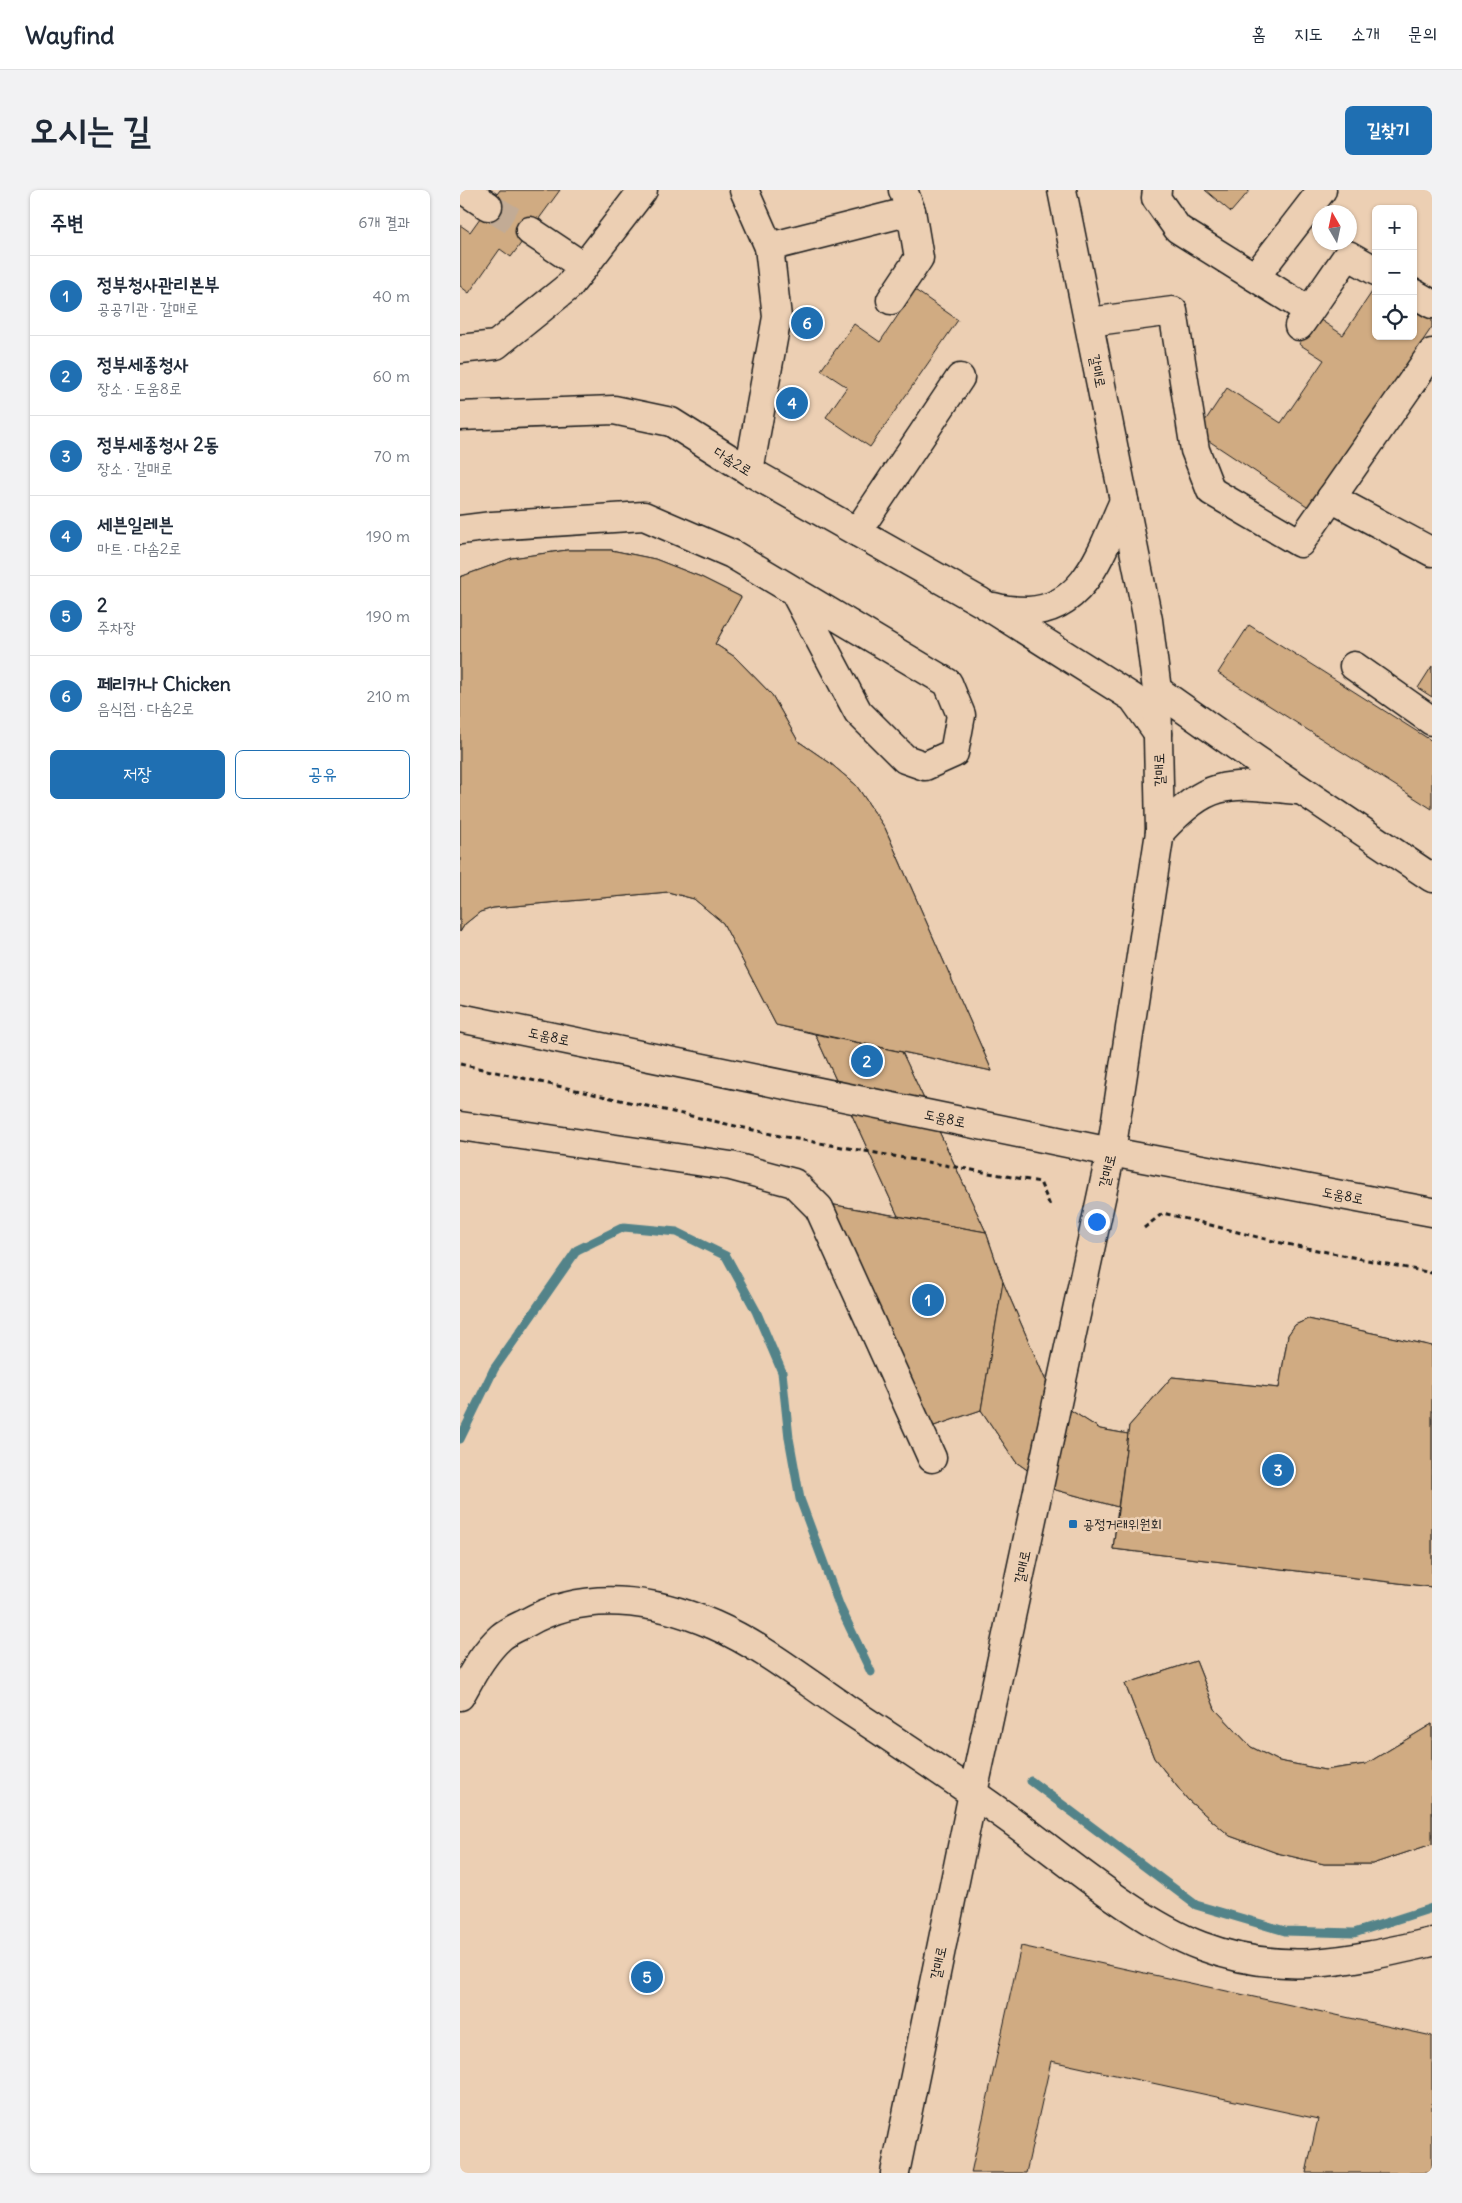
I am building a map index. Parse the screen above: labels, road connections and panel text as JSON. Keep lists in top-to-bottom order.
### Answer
{
  "streets": {
    "street": ["갈매로", "다솜2로", "도움8로"]
  },
  "crossings": [
    ["갈매로", "도움8로"]
  ],
  "places": {
    "transit": ["공정거래위원회"]
  },
  "north": "top",
  "page": {
    "header": "Wayfind",
    "nav": [
      "홈",
      "지도",
      "소개",
      "문의"
    ],
    "buttons": [
      "길찾기",
      ["저장", "공유"]
    ],
    "title": "오시는 길",
    "heading": ["주변", "6개 결과"],
    "map_buttons": ["+", "−"],
    "list": [
      {
        "mark": "1",
        "name": "정부청사관리본부",
        "note": "공공기관 · 갈매로",
        "value": "40 m"
      },
      {
        "mark": "2",
        "name": "정부세종청사",
        "note": "장소 · 도움8로",
        "value": "60 m"
      },
      {
        "mark": "3",
        "name": "정부세종청사 2동",
        "note": "장소 · 갈매로",
        "value": "70 m"
      },
      {
        "mark": "4",
        "name": "세븐일레븐",
        "note": "마트 · 다솜2로",
        "value": "190 m"
      },
      {
        "mark": "5",
        "name": "2",
        "note": "주차장",
        "value": "190 m"
      },
      {
        "mark": "6",
        "name": "페리카나 Chicken",
        "note": "음식점 · 다솜2로",
        "value": "210 m"
      }
    ],
    "pins": [
      "6",
      "4",
      "2",
      "1",
      "3",
      "5"
    ]
  }
}
